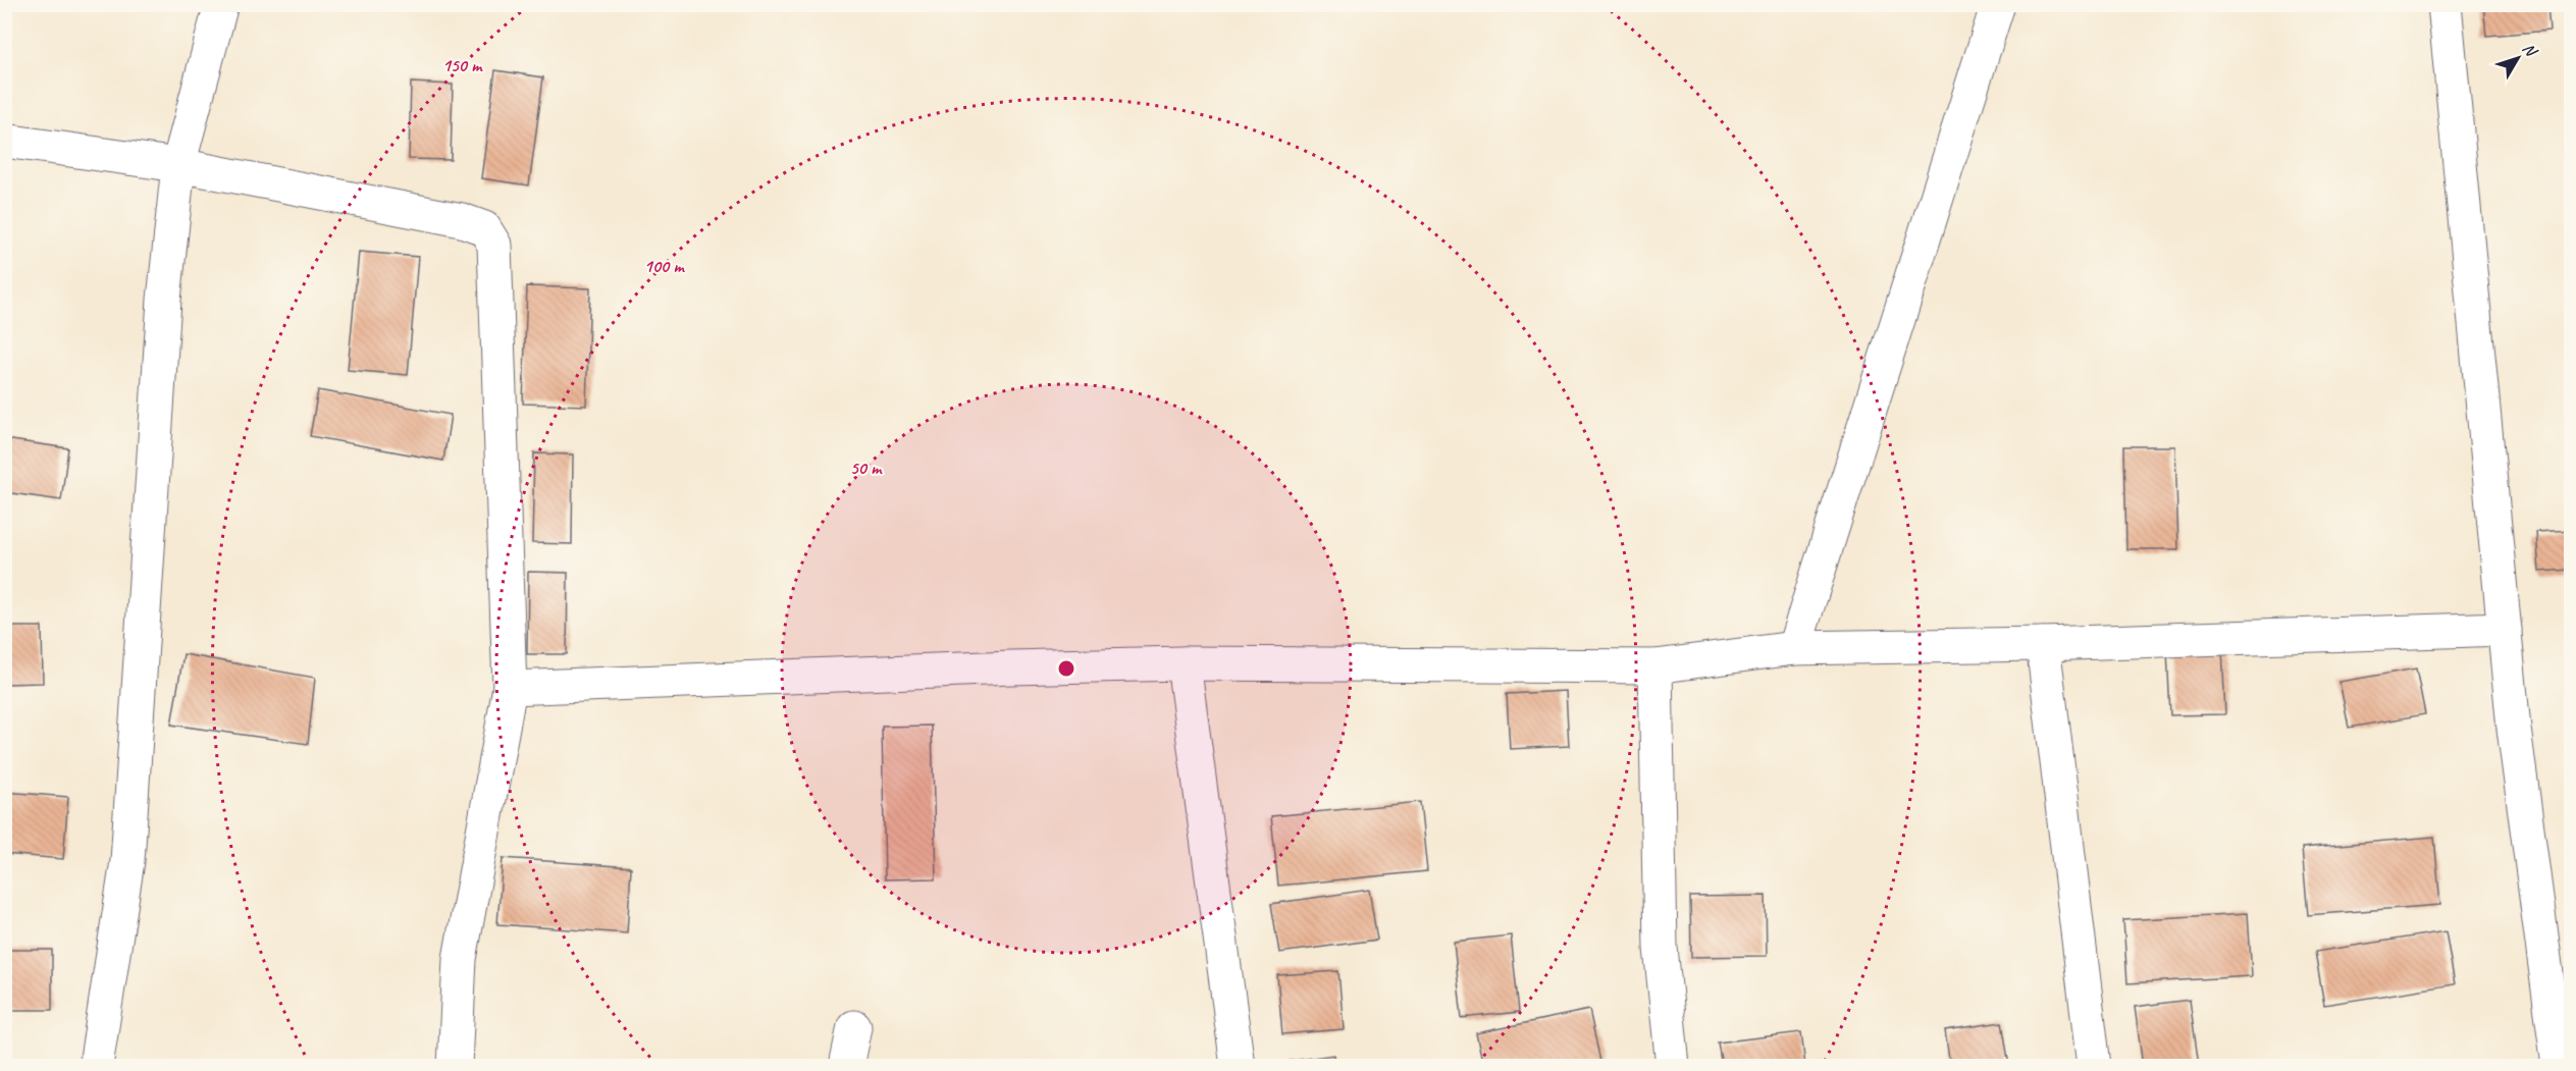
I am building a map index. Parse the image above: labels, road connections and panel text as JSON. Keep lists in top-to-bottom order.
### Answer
{
  "north": "top right",
  "rings": ["150 m", "100 m", "50 m"]
}
